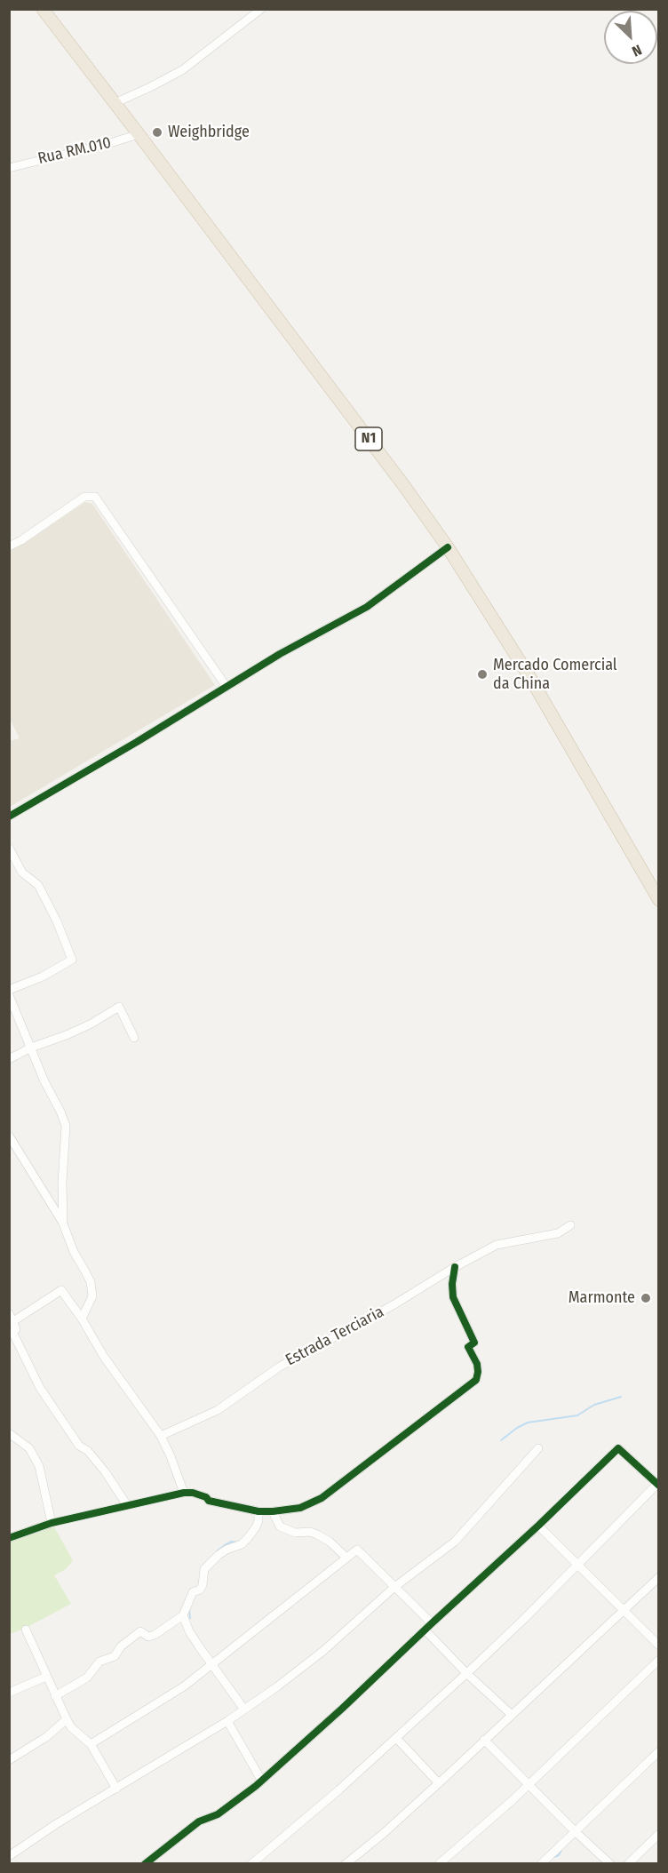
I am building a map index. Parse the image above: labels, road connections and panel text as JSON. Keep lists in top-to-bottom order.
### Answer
{
  "streets": {
    "highway": ["N1"],
    "street": ["Rua RM.010", "Estrada Terciaria"]
  },
  "crossings": [
    ["Rua RM.010", "N1"]
  ],
  "places": ["Weighbridge", "Mercado Comercial da China", "Marmonte"],
  "north": "bottom right"
}
